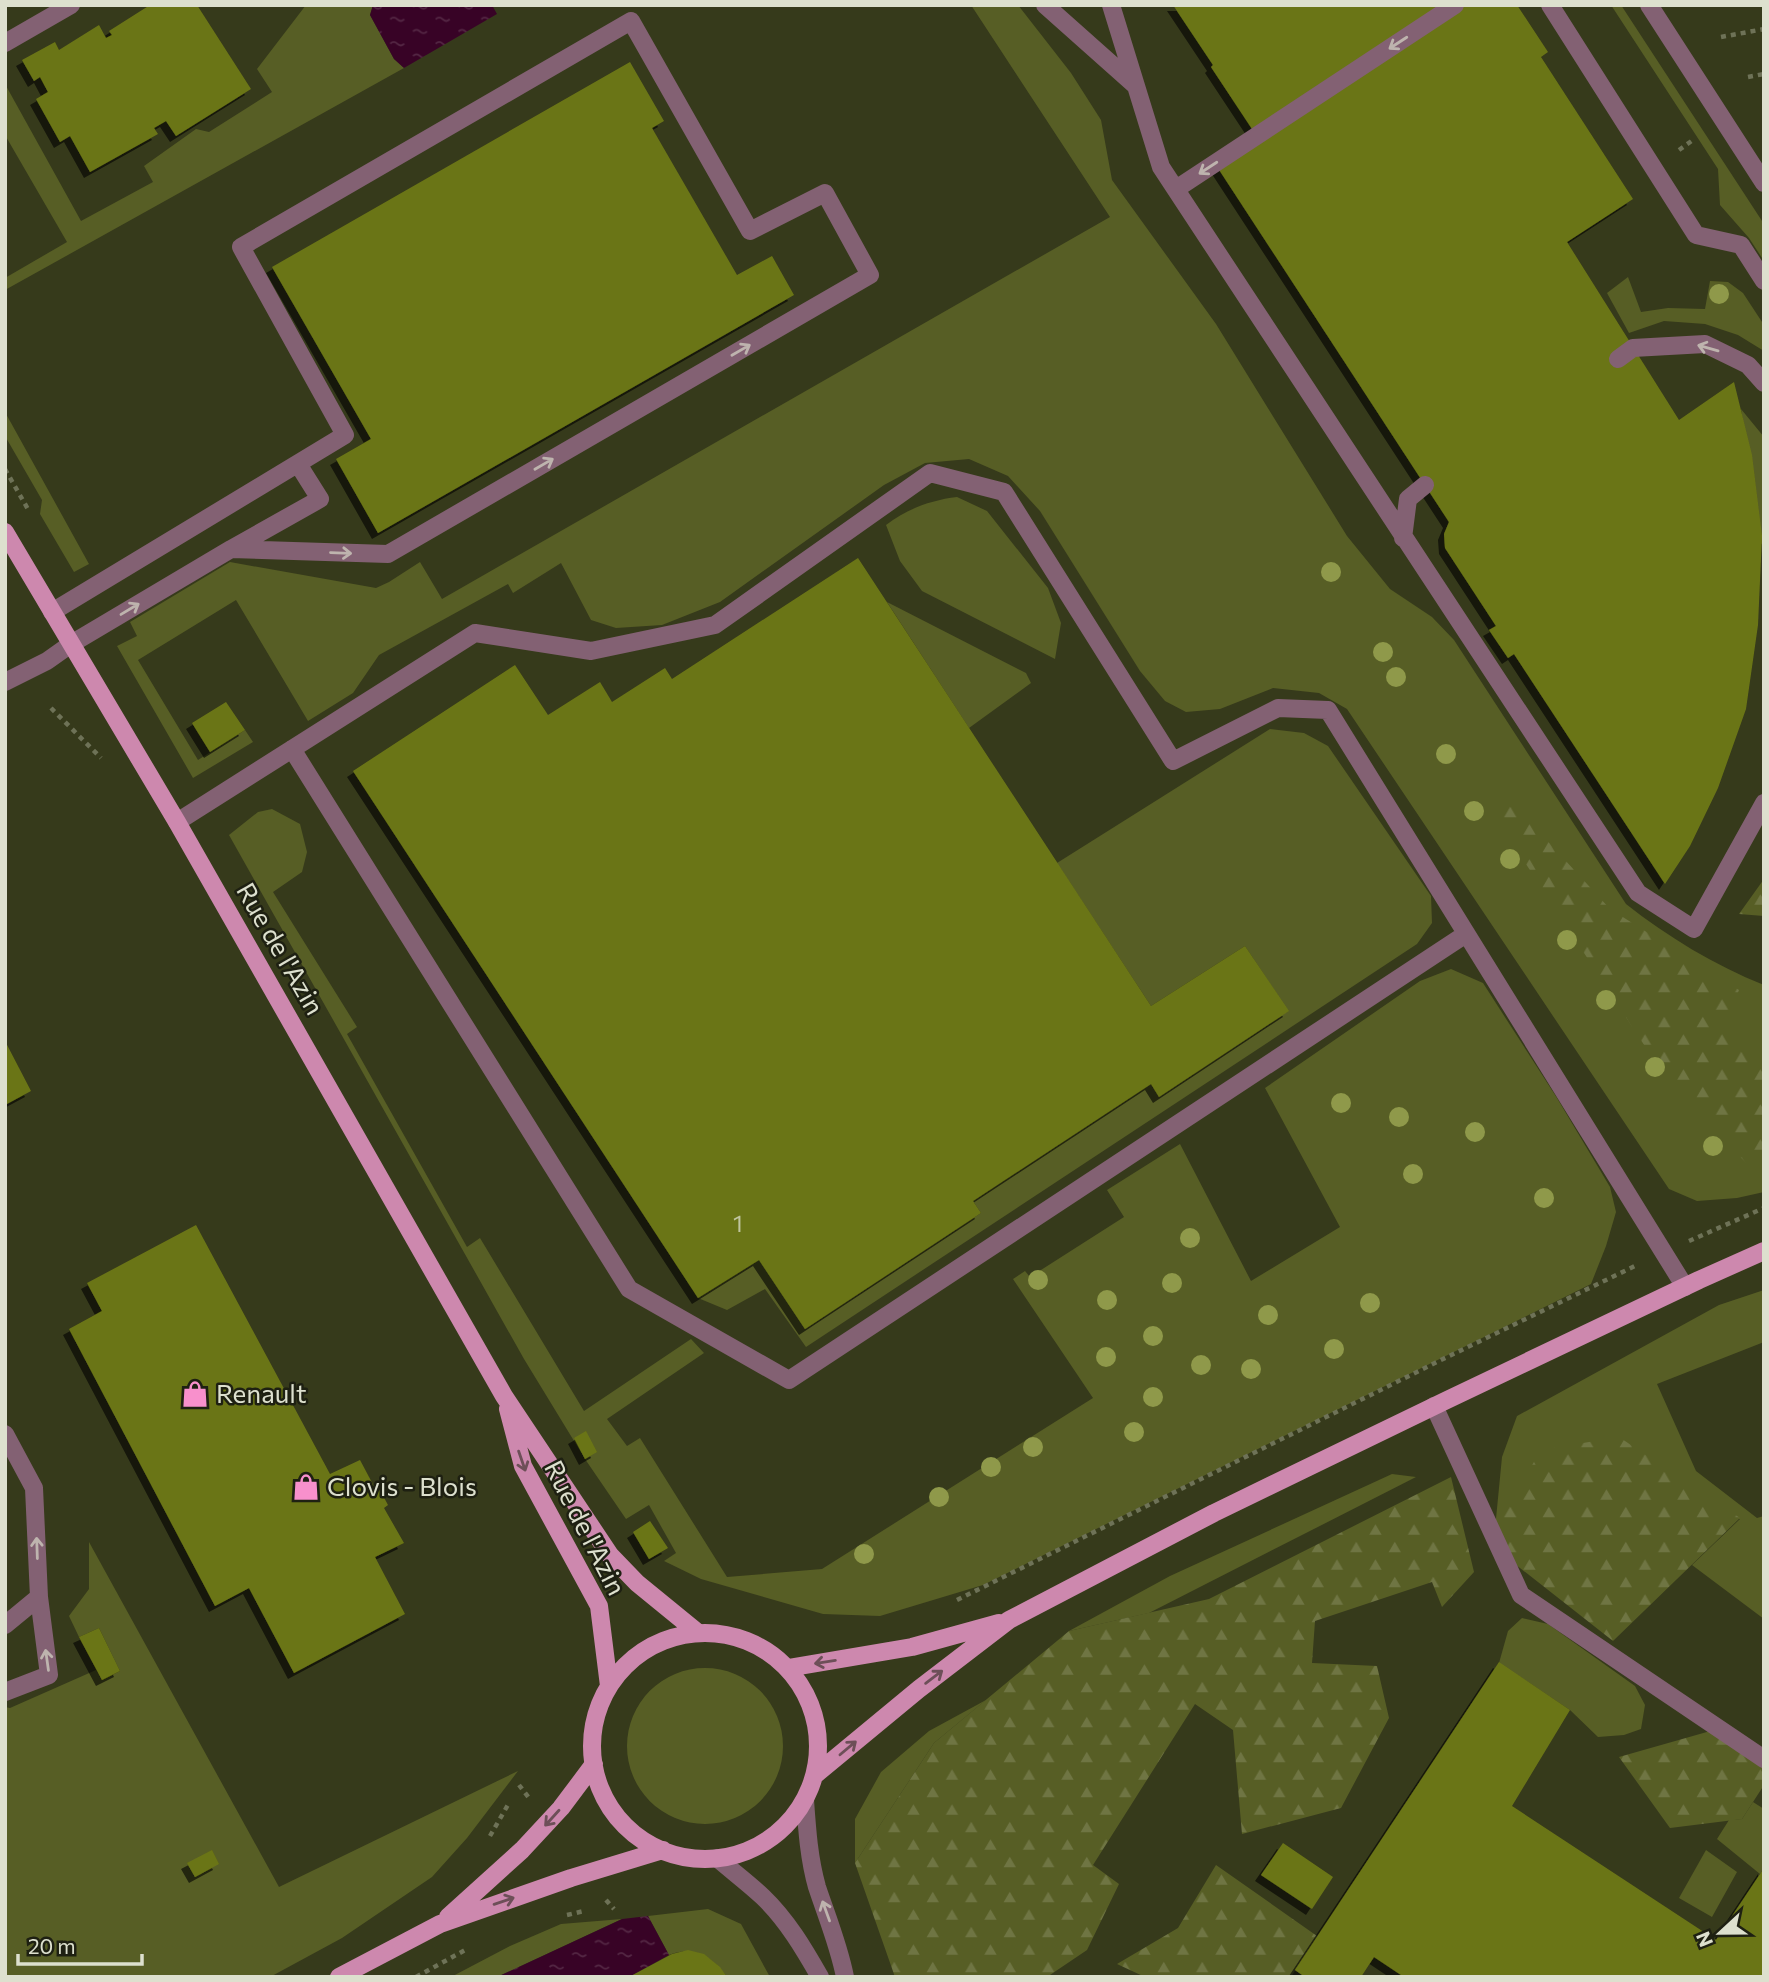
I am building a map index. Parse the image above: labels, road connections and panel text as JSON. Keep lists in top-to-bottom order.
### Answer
{
  "streets": {
    "main road": ["Rue de l'Azin"]
  },
  "places": {
    "shop": ["Renault", "Clovis - Blois"]
  },
  "house_numbers": ["1"],
  "scale_bar": "20 m",
  "north": "left"
}
